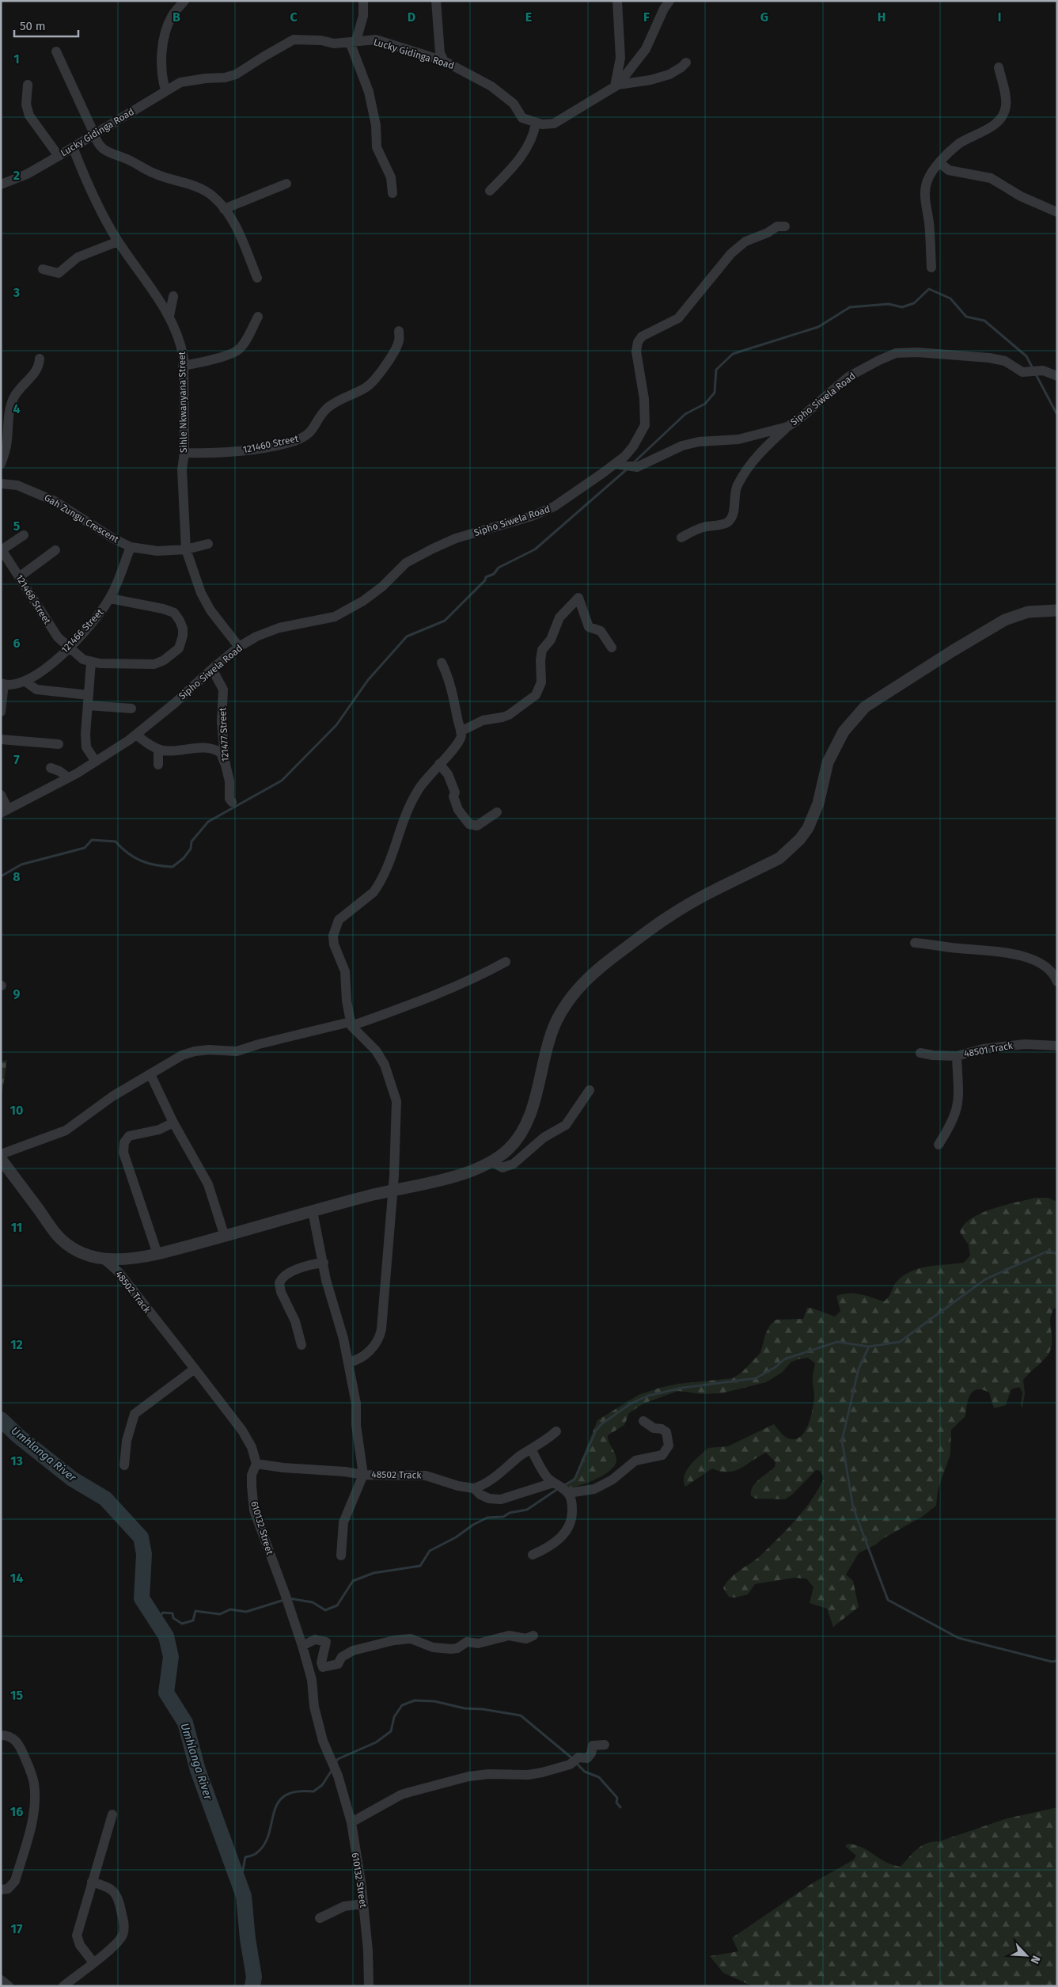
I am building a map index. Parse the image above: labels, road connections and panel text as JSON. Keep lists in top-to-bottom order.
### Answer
{
  "streets": {
    "street": [
      "Lucky Gidinga Road",
      "Sipho Siwela Road",
      "Sihle Nkwanyana Street",
      "121460 Street",
      "Gah Zungu Crescent",
      "121468 Street",
      "121466 Street",
      "121477 Street",
      "48501 Track",
      "48502 Track",
      "610132 Street"
    ]
  },
  "crossings": [
    ["Lucky Gidinga Road", "Sihle Nkwanyana Street"],
    ["Sipho Siwela Road", "Sihle Nkwanyana Street"],
    ["Sipho Siwela Road", "121477 Street"],
    ["Sihle Nkwanyana Street", "121460 Street"],
    ["Sihle Nkwanyana Street", "Gah Zungu Crescent"],
    ["Gah Zungu Crescent", "121466 Street"],
    ["121468 Street", "121466 Street"],
    ["48502 Track", "610132 Street"]
  ],
  "water": ["Umhlanga River"],
  "scale_bar": "50 m",
  "north": "bottom right",
  "grid": {
    "columns": [
      "B",
      "C",
      "D",
      "E",
      "F",
      "G",
      "H",
      "I"
    ],
    "rows": [
      "1",
      "2",
      "3",
      "4",
      "5",
      "6",
      "7",
      "8",
      "9",
      "10",
      "11",
      "12",
      "13",
      "14",
      "15",
      "16",
      "17"
    ]
  }
}
